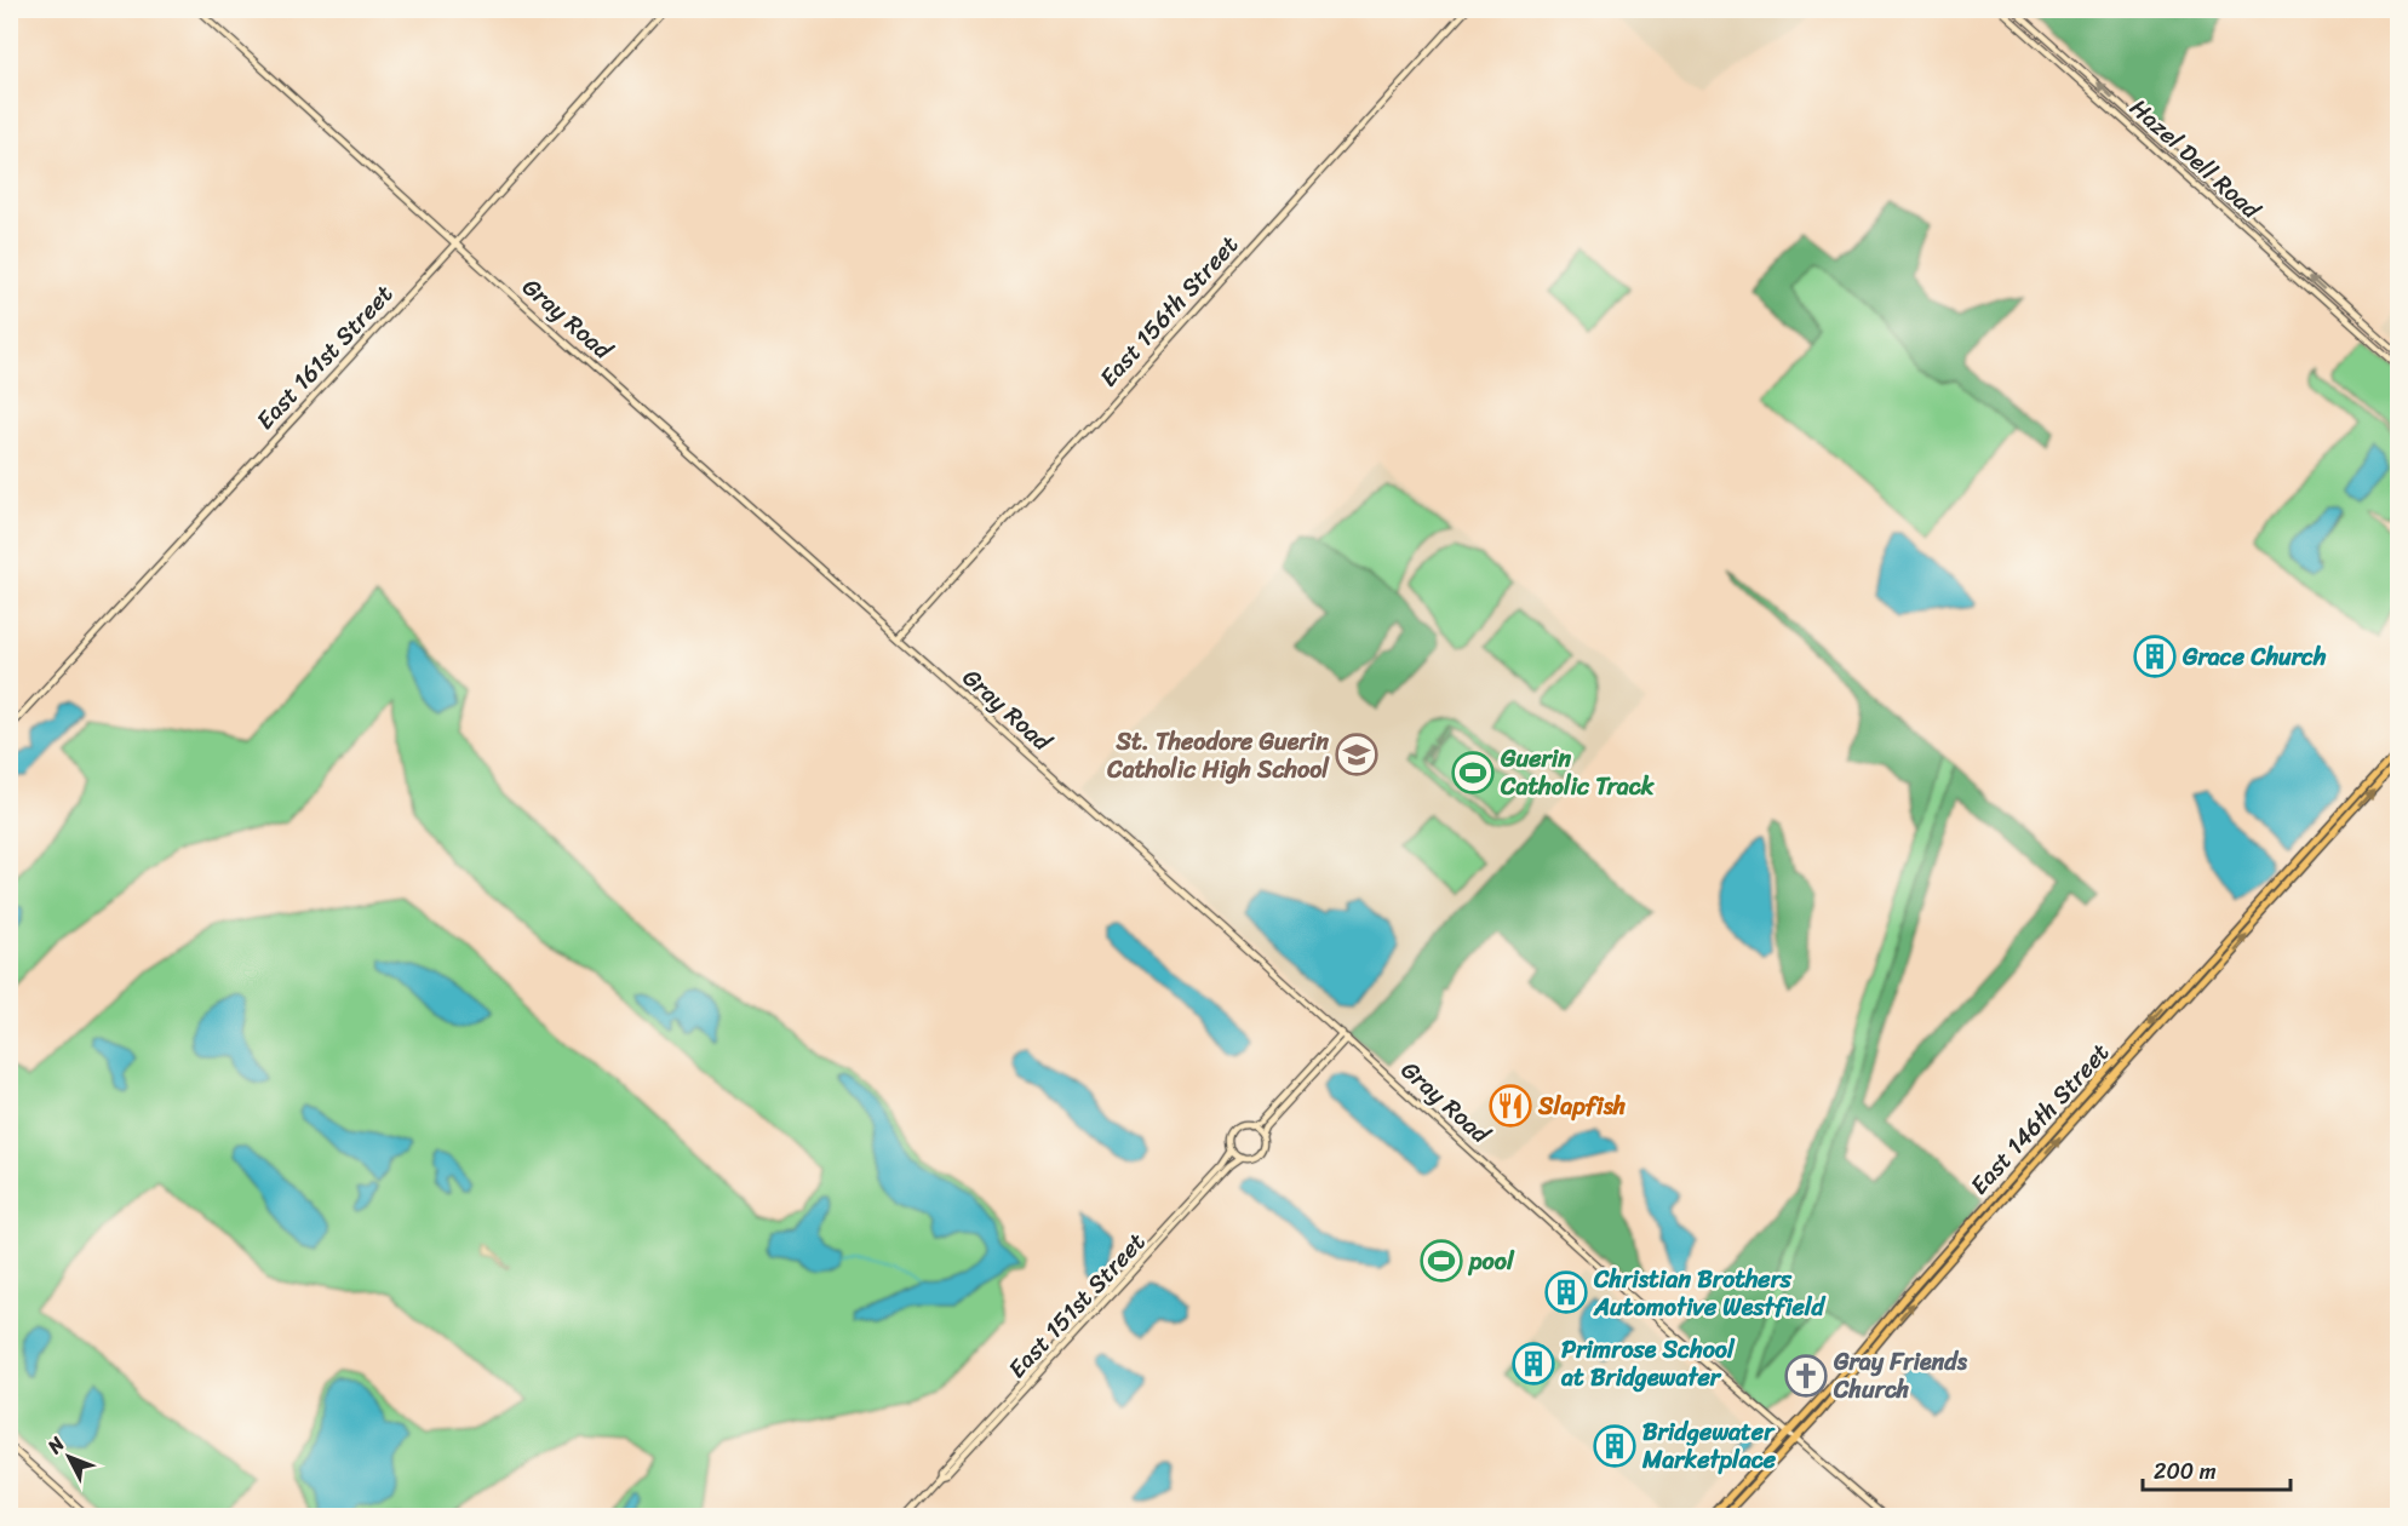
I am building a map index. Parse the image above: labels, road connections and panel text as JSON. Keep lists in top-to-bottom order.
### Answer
{
  "streets": {
    "main road": ["East 146th Street"],
    "street": [
      "Hazel Dell Road",
      "East 156th Street",
      "Gray Road",
      "East 161st Street",
      "East 151st Street"
    ]
  },
  "crossings": [
    ["East 156th Street", "Gray Road"],
    ["Gray Road", "East 161st Street"],
    ["Gray Road", "East 146th Street"]
  ],
  "places": {
    "building": [
      "Grace Church",
      "Christian Brothers Automotive Westfield",
      "Primrose School at Bridgewater",
      "Bridgewater Marketplace"
    ],
    "school or university": ["St. Theodore Guerin Catholic High School"],
    "sports": ["Guerin Catholic Track", "pool"],
    "restaurant": ["Slapfish"],
    "church": ["Gray Friends Church"]
  },
  "scale_bar": "200 m",
  "north": "top left"
}
